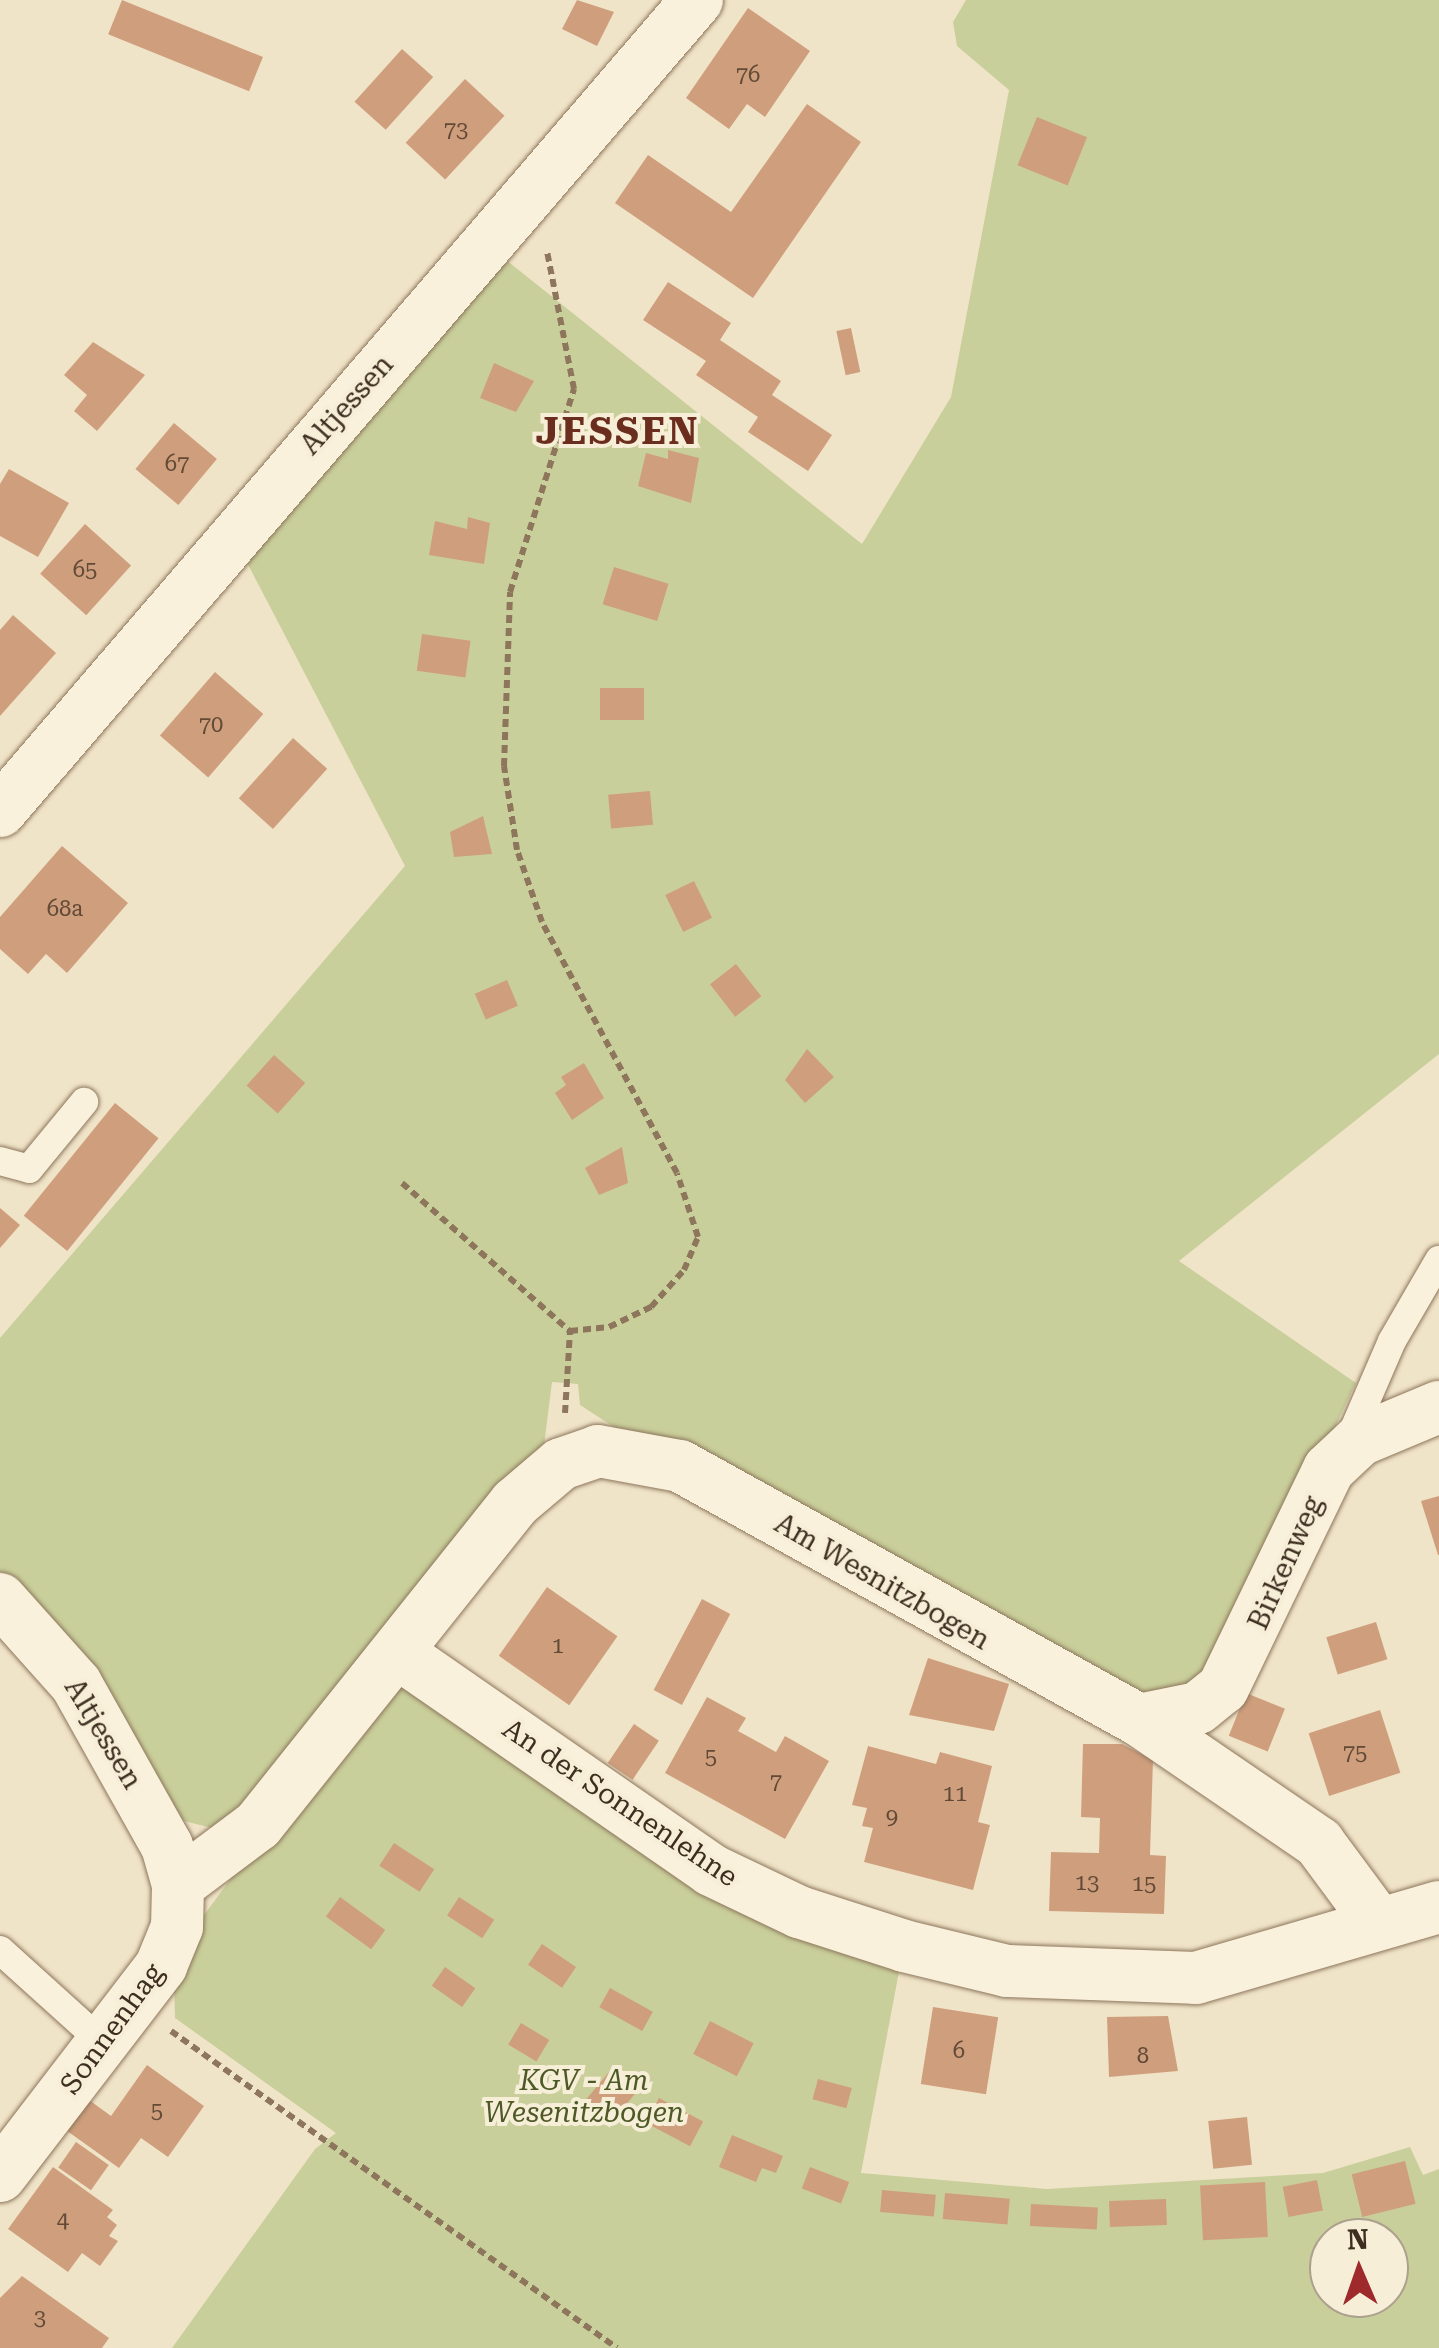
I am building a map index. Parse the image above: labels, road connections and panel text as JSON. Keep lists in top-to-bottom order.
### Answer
{
  "streets": {
    "street": [
      "Altjessen",
      "Birkenweg",
      "Am Wesnitzbogen",
      "An der Sonnenlehne",
      "Sonnenhag"
    ]
  },
  "crossings": [
    ["Altjessen", "Sonnenhag"],
    ["Birkenweg", "Am Wesnitzbogen"],
    ["Am Wesnitzbogen", "An der Sonnenlehne"]
  ],
  "districts": ["JESSEN"],
  "parks": ["KGV - Am Wesenitzbogen"],
  "house_numbers": [
    "76",
    "73",
    "67",
    "65",
    "70",
    "68a",
    "1",
    "75",
    "5",
    "7",
    "11",
    "9",
    "13",
    "15",
    "6",
    "8",
    "5",
    "4",
    "3"
  ],
  "north": "top"
}
